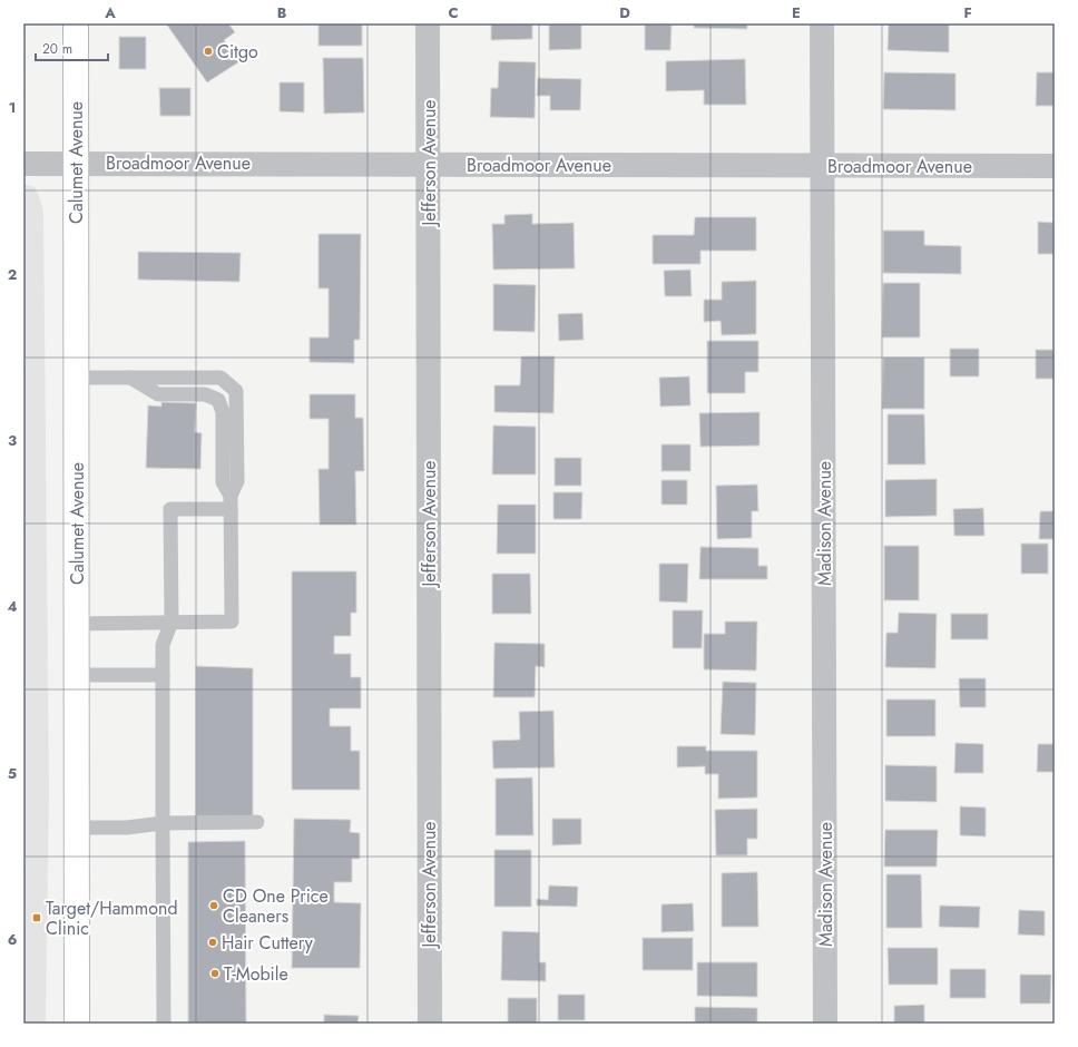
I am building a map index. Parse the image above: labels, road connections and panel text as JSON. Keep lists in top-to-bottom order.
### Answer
{
  "streets": {
    "main road": ["Calumet Avenue"],
    "street": ["Broadmoor Avenue", "Jefferson Avenue", "Madison Avenue"]
  },
  "crossings": [
    ["Calumet Avenue", "Broadmoor Avenue"],
    ["Broadmoor Avenue", "Jefferson Avenue"],
    ["Broadmoor Avenue", "Madison Avenue"]
  ],
  "places": {
    "other": [
      "Citgo",
      "CD One Price Cleaners",
      "Hair Cuttery",
      "T-Mobile"
    ],
    "transit": ["Target/Hammond Clinic"]
  },
  "scale_bar": "20 m",
  "grid": {
    "columns": [
      "A",
      "B",
      "C",
      "D",
      "E",
      "F"
    ],
    "rows": [
      "1",
      "2",
      "3",
      "4",
      "5",
      "6"
    ]
  }
}
